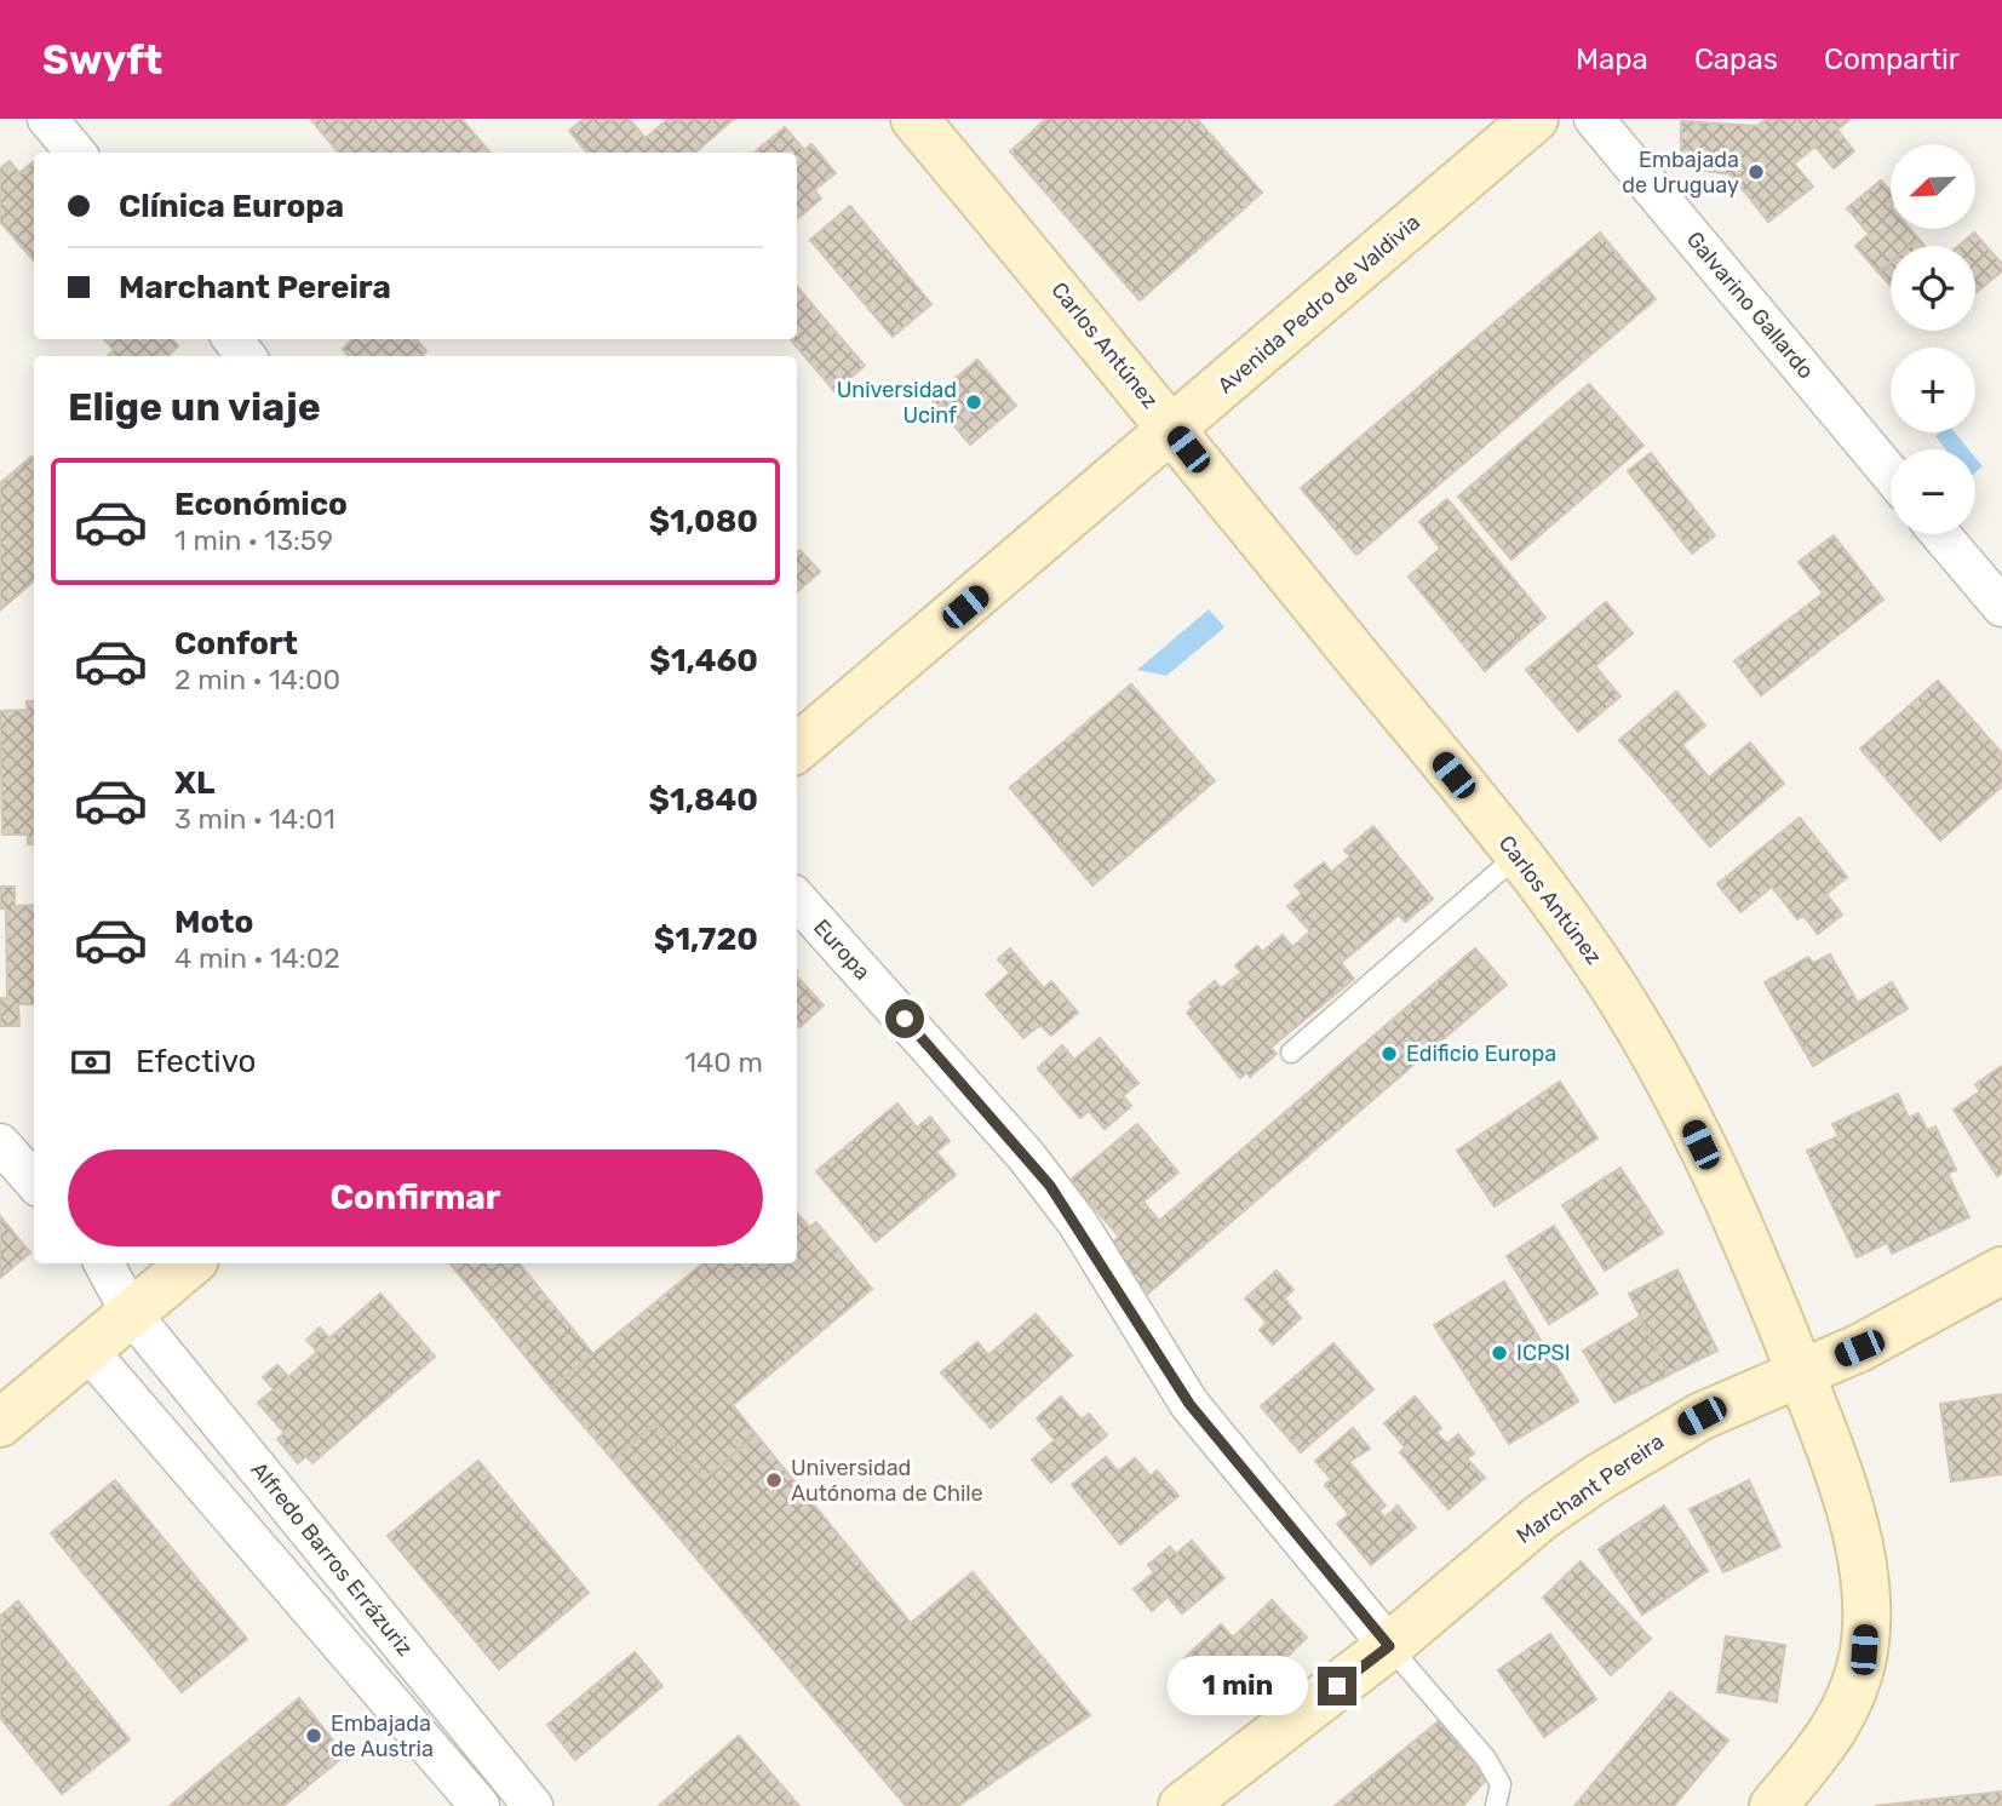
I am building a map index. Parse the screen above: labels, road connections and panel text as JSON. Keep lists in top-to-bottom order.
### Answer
{
  "streets": {
    "street": [
      "Avenida Pedro de Valdivia",
      "Galvarino Gallardo",
      "Carlos Antúnez",
      "Europa",
      "Marchant Pereira",
      "Alfredo Barros Errázuriz"
    ]
  },
  "crossings": [
    ["Avenida Pedro de Valdivia", "Carlos Antúnez"],
    ["Carlos Antúnez", "Marchant Pereira"],
    ["Europa", "Marchant Pereira"]
  ],
  "places": [
    "Embajada de Uruguay",
    "Universidad Ucinf",
    "Edificio Europa",
    "ICPSI",
    "Universidad Autónoma de Chile",
    "Embajada de Austria"
  ],
  "north": "bottom left",
  "page": {
    "header": "Swyft",
    "nav": ["Mapa", "Capas", "Compartir"],
    "map_buttons": ["+", "−"],
    "banner": ["Clínica Europa", "Marchant Pereira"],
    "heading": "Elige un viaje",
    "list": [
      {
        "name": "Económico",
        "note": "1 min · 13:59",
        "value": "$1,080"
      },
      {
        "name": "Confort",
        "note": "2 min · 14:00",
        "value": "$1,460"
      },
      {
        "name": "XL",
        "note": "3 min · 14:01",
        "value": "$1,840"
      },
      {
        "name": "Moto",
        "note": "4 min · 14:02",
        "value": "$1,720"
      }
    ],
    "pay": ["Efectivo", "140 m"],
    "buttons": "Confirmar",
    "bubble": "1 min"
  }
}
